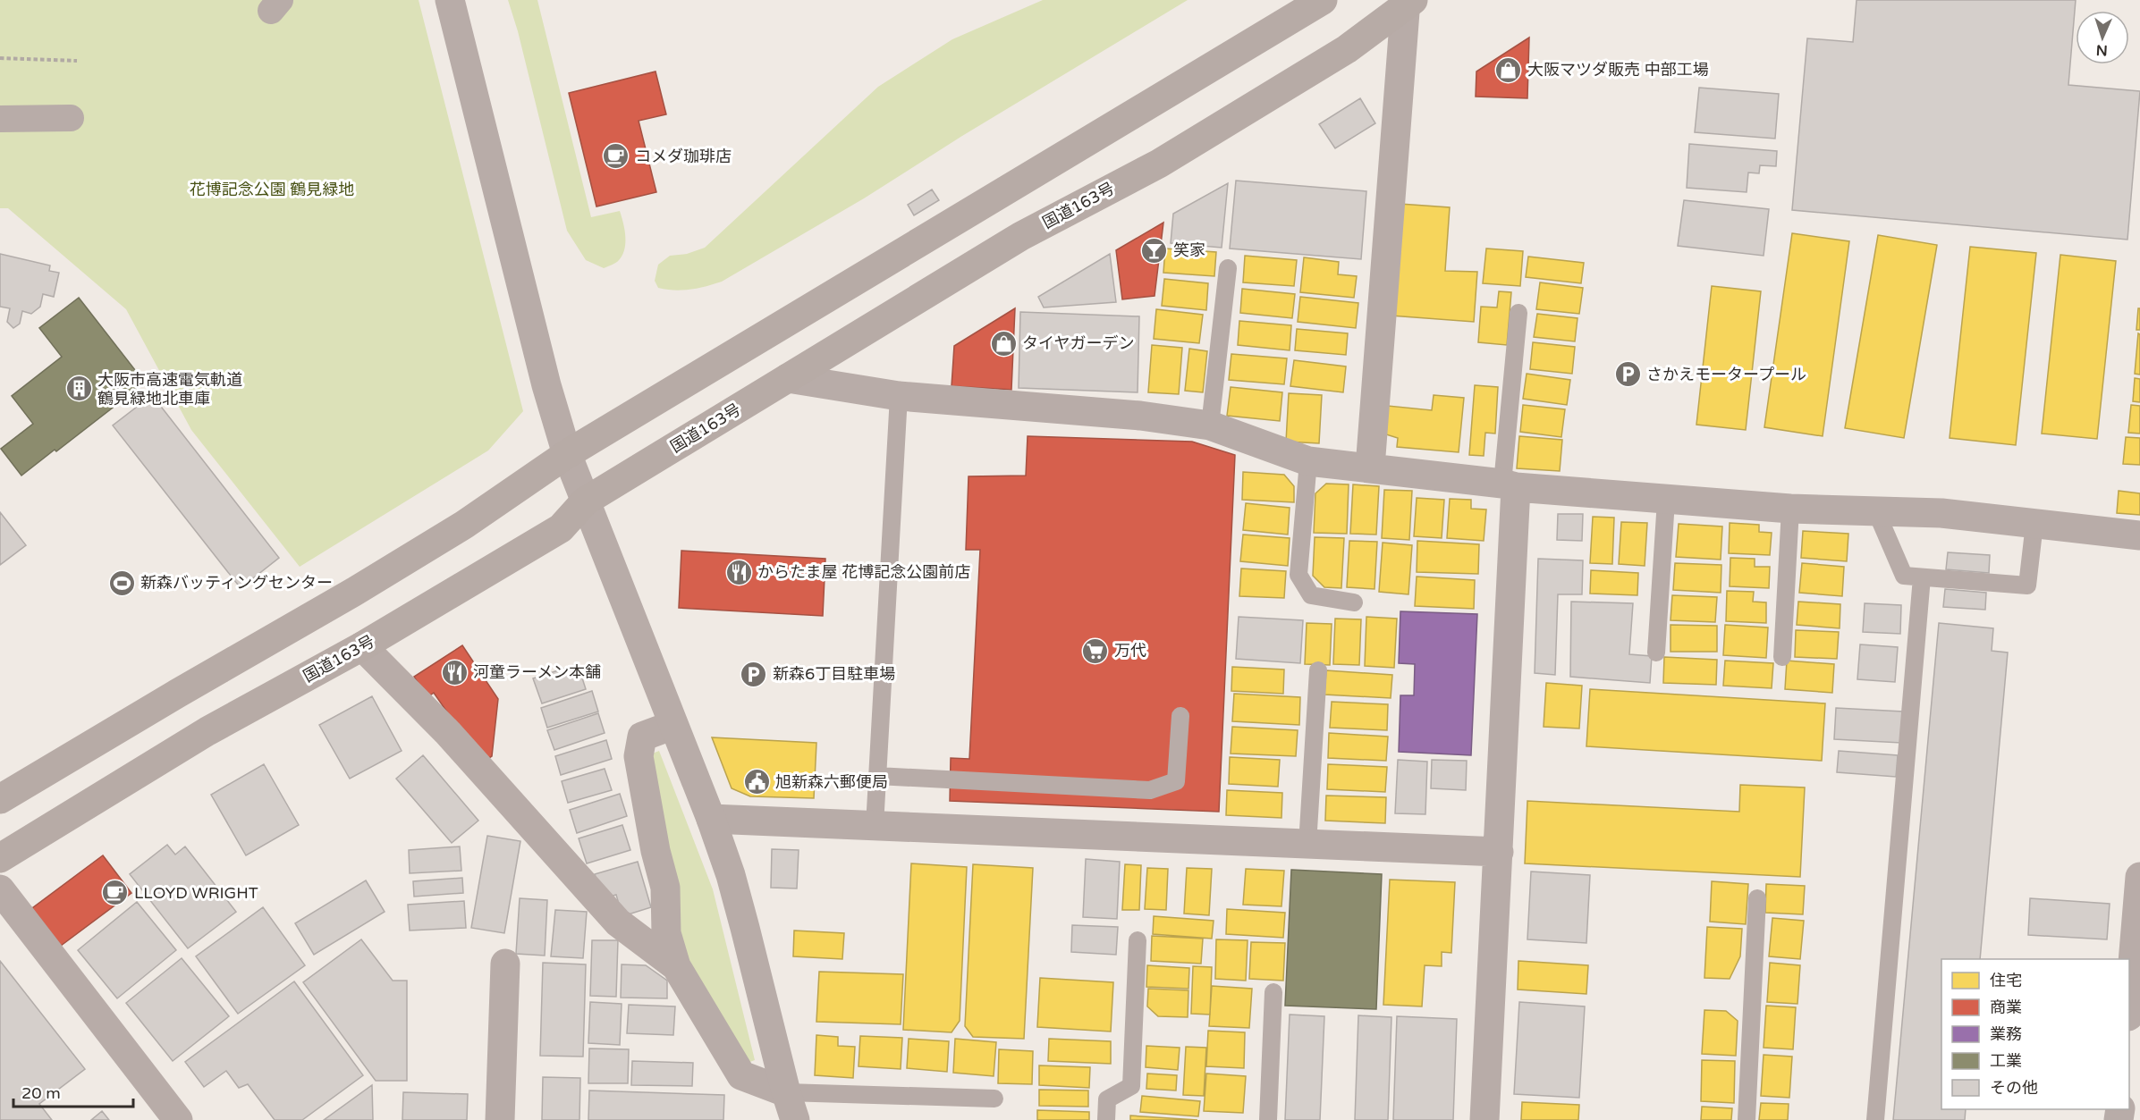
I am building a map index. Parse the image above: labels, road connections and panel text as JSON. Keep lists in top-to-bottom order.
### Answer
{
  "streets": {
    "highway": ["国道163号"]
  },
  "parks": ["花博記念公園 鶴見緑地"],
  "places": {
    "shop": ["大阪マツダ販売 中部工場", "タイヤガーデン"],
    "cafe": ["コメダ珈琲店", "LLOYD WRIGHT"],
    "bar": ["笑家"],
    "parking": ["さかえモータープール", "新森6丁目駐車場"],
    "building": ["大阪市高速電気軌道 鶴見緑地北車庫"],
    "restaurant": ["からたま屋 花博記念公園前店", "河童ラーメン本舗"],
    "sports": ["新森バッティングセンター"],
    "supermarket": ["万代"],
    "public building": ["旭新森六郵便局"]
  },
  "legend": [
    "住宅",
    "商業",
    "業務",
    "工業",
    "その他"
  ],
  "scale_bar": "20 m",
  "north": "bottom"
}
